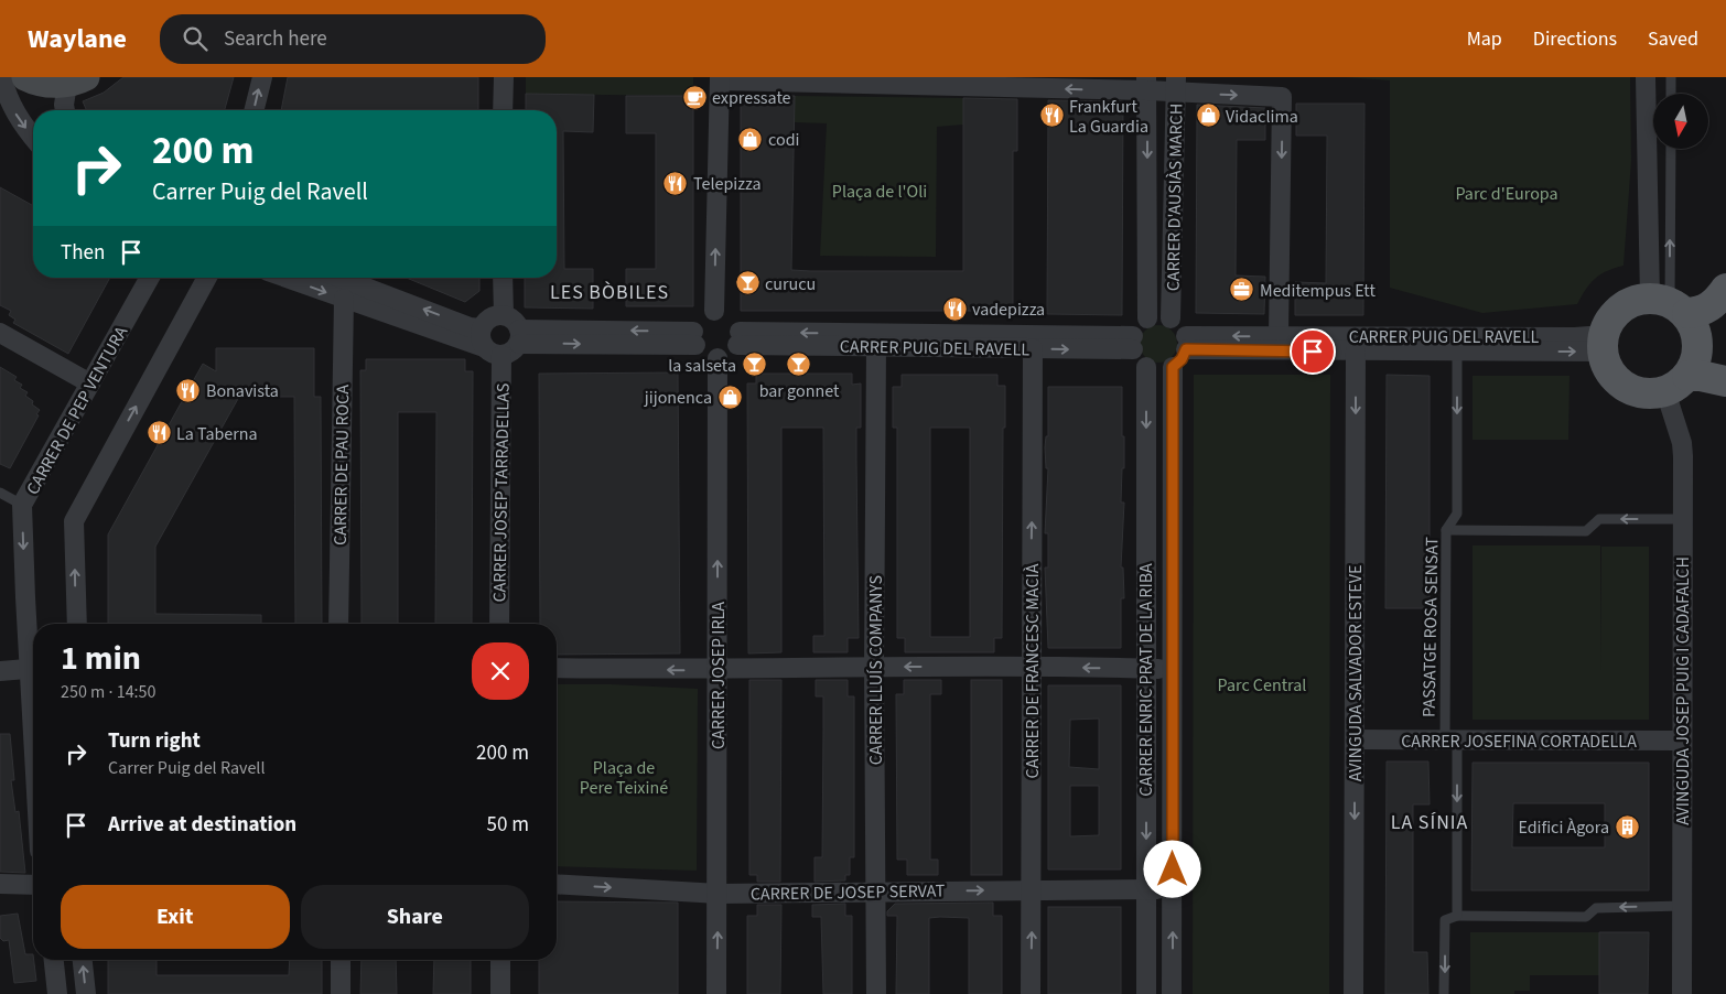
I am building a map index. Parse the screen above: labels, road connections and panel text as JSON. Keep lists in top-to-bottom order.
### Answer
{
  "streets": {
    "street": [
      "CARRER D'AUSIÀS MARCH",
      "CARRER PUIG DEL RAVELL",
      "CARRER DE PEP VENTURA",
      "CARRER DE PAU ROCA",
      "CARRER JOSEP TARRADELLAS",
      "CARRER LLUÍS COMPANYS",
      "CARRER DE FRANCESC MACIÀ",
      "AVINGUDA SALVADOR ESTEVE",
      "CARRER JOSEP IRLA",
      "CARRER ENRIC PRAT DE LA RIBA",
      "AVINGUDA JOSEP PUIG I CADAFALCH",
      "CARRER JOSEFINA CORTADELLA",
      "CARRER DE JOSEP SERVAT"
    ],
    "lane": ["PASSATGE ROSA SENSAT"]
  },
  "crossings": [
    ["CARRER D'AUSIÀS MARCH", "CARRER PUIG DEL RAVELL"],
    ["CARRER D'AUSIÀS MARCH", "CARRER ENRIC PRAT DE LA RIBA"],
    ["CARRER PUIG DEL RAVELL", "PASSATGE ROSA SENSAT"],
    ["CARRER PUIG DEL RAVELL", "CARRER LLUÍS COMPANYS"],
    ["CARRER PUIG DEL RAVELL", "CARRER DE FRANCESC MACIÀ"],
    ["CARRER PUIG DEL RAVELL", "AVINGUDA SALVADOR ESTEVE"],
    ["CARRER PUIG DEL RAVELL", "CARRER JOSEP IRLA"],
    ["CARRER PUIG DEL RAVELL", "CARRER ENRIC PRAT DE LA RIBA"],
    ["CARRER PUIG DEL RAVELL", "AVINGUDA JOSEP PUIG I CADAFALCH"],
    ["PASSATGE ROSA SENSAT", "CARRER JOSEFINA CORTADELLA"],
    ["CARRER LLUÍS COMPANYS", "CARRER DE JOSEP SERVAT"],
    ["CARRER DE FRANCESC MACIÀ", "CARRER DE JOSEP SERVAT"],
    ["AVINGUDA SALVADOR ESTEVE", "CARRER JOSEFINA CORTADELLA"],
    ["CARRER JOSEP IRLA", "CARRER DE JOSEP SERVAT"],
    ["CARRER ENRIC PRAT DE LA RIBA", "CARRER DE JOSEP SERVAT"],
    ["AVINGUDA JOSEP PUIG I CADAFALCH", "CARRER JOSEFINA CORTADELLA"]
  ],
  "one_way": [
    "CARRER DE PEP VENTURA",
    "PASSATGE ROSA SENSAT",
    "CARRER DE FRANCESC MACIÀ",
    "AVINGUDA SALVADOR ESTEVE",
    "CARRER JOSEP IRLA",
    "CARRER DE JOSEP SERVAT"
  ],
  "districts": ["LES BÒBILES", "LA SÍNIA"],
  "parks": [
    "Plaça de l'Oli",
    "Parc d'Europa",
    "Parc Central",
    "Plaça de Pere Teixiné"
  ],
  "places": {
    "cafe": ["expressate"],
    "restaurant": [
      "Frankfurt La Guardia",
      "Telepizza",
      "vadepizza",
      "Bonavista",
      "La Taberna"
    ],
    "shop": ["Vidaclima", "codi", "jijonenca"],
    "bar": ["curucu", "bar gonnet", "la salseta"],
    "office": ["Meditempus Ett"],
    "building": ["Edifici Àgora"]
  },
  "north": "bottom",
  "page": {
    "header": "Waylane",
    "search": "Search here",
    "nav": ["Map", "Directions", "Saved"],
    "turn": ["200 m", "Carrer Puig del Ravell"],
    "then": "Then",
    "heading": ["1 min", "250 m · 14:50"],
    "list": [
      {
        "name": "Turn right",
        "note": "Carrer Puig del Ravell",
        "value": "200 m"
      },
      {
        "name": "Arrive at destination",
        "value": "50 m"
      }
    ],
    "buttons": ["Exit", "Share"]
  }
}
